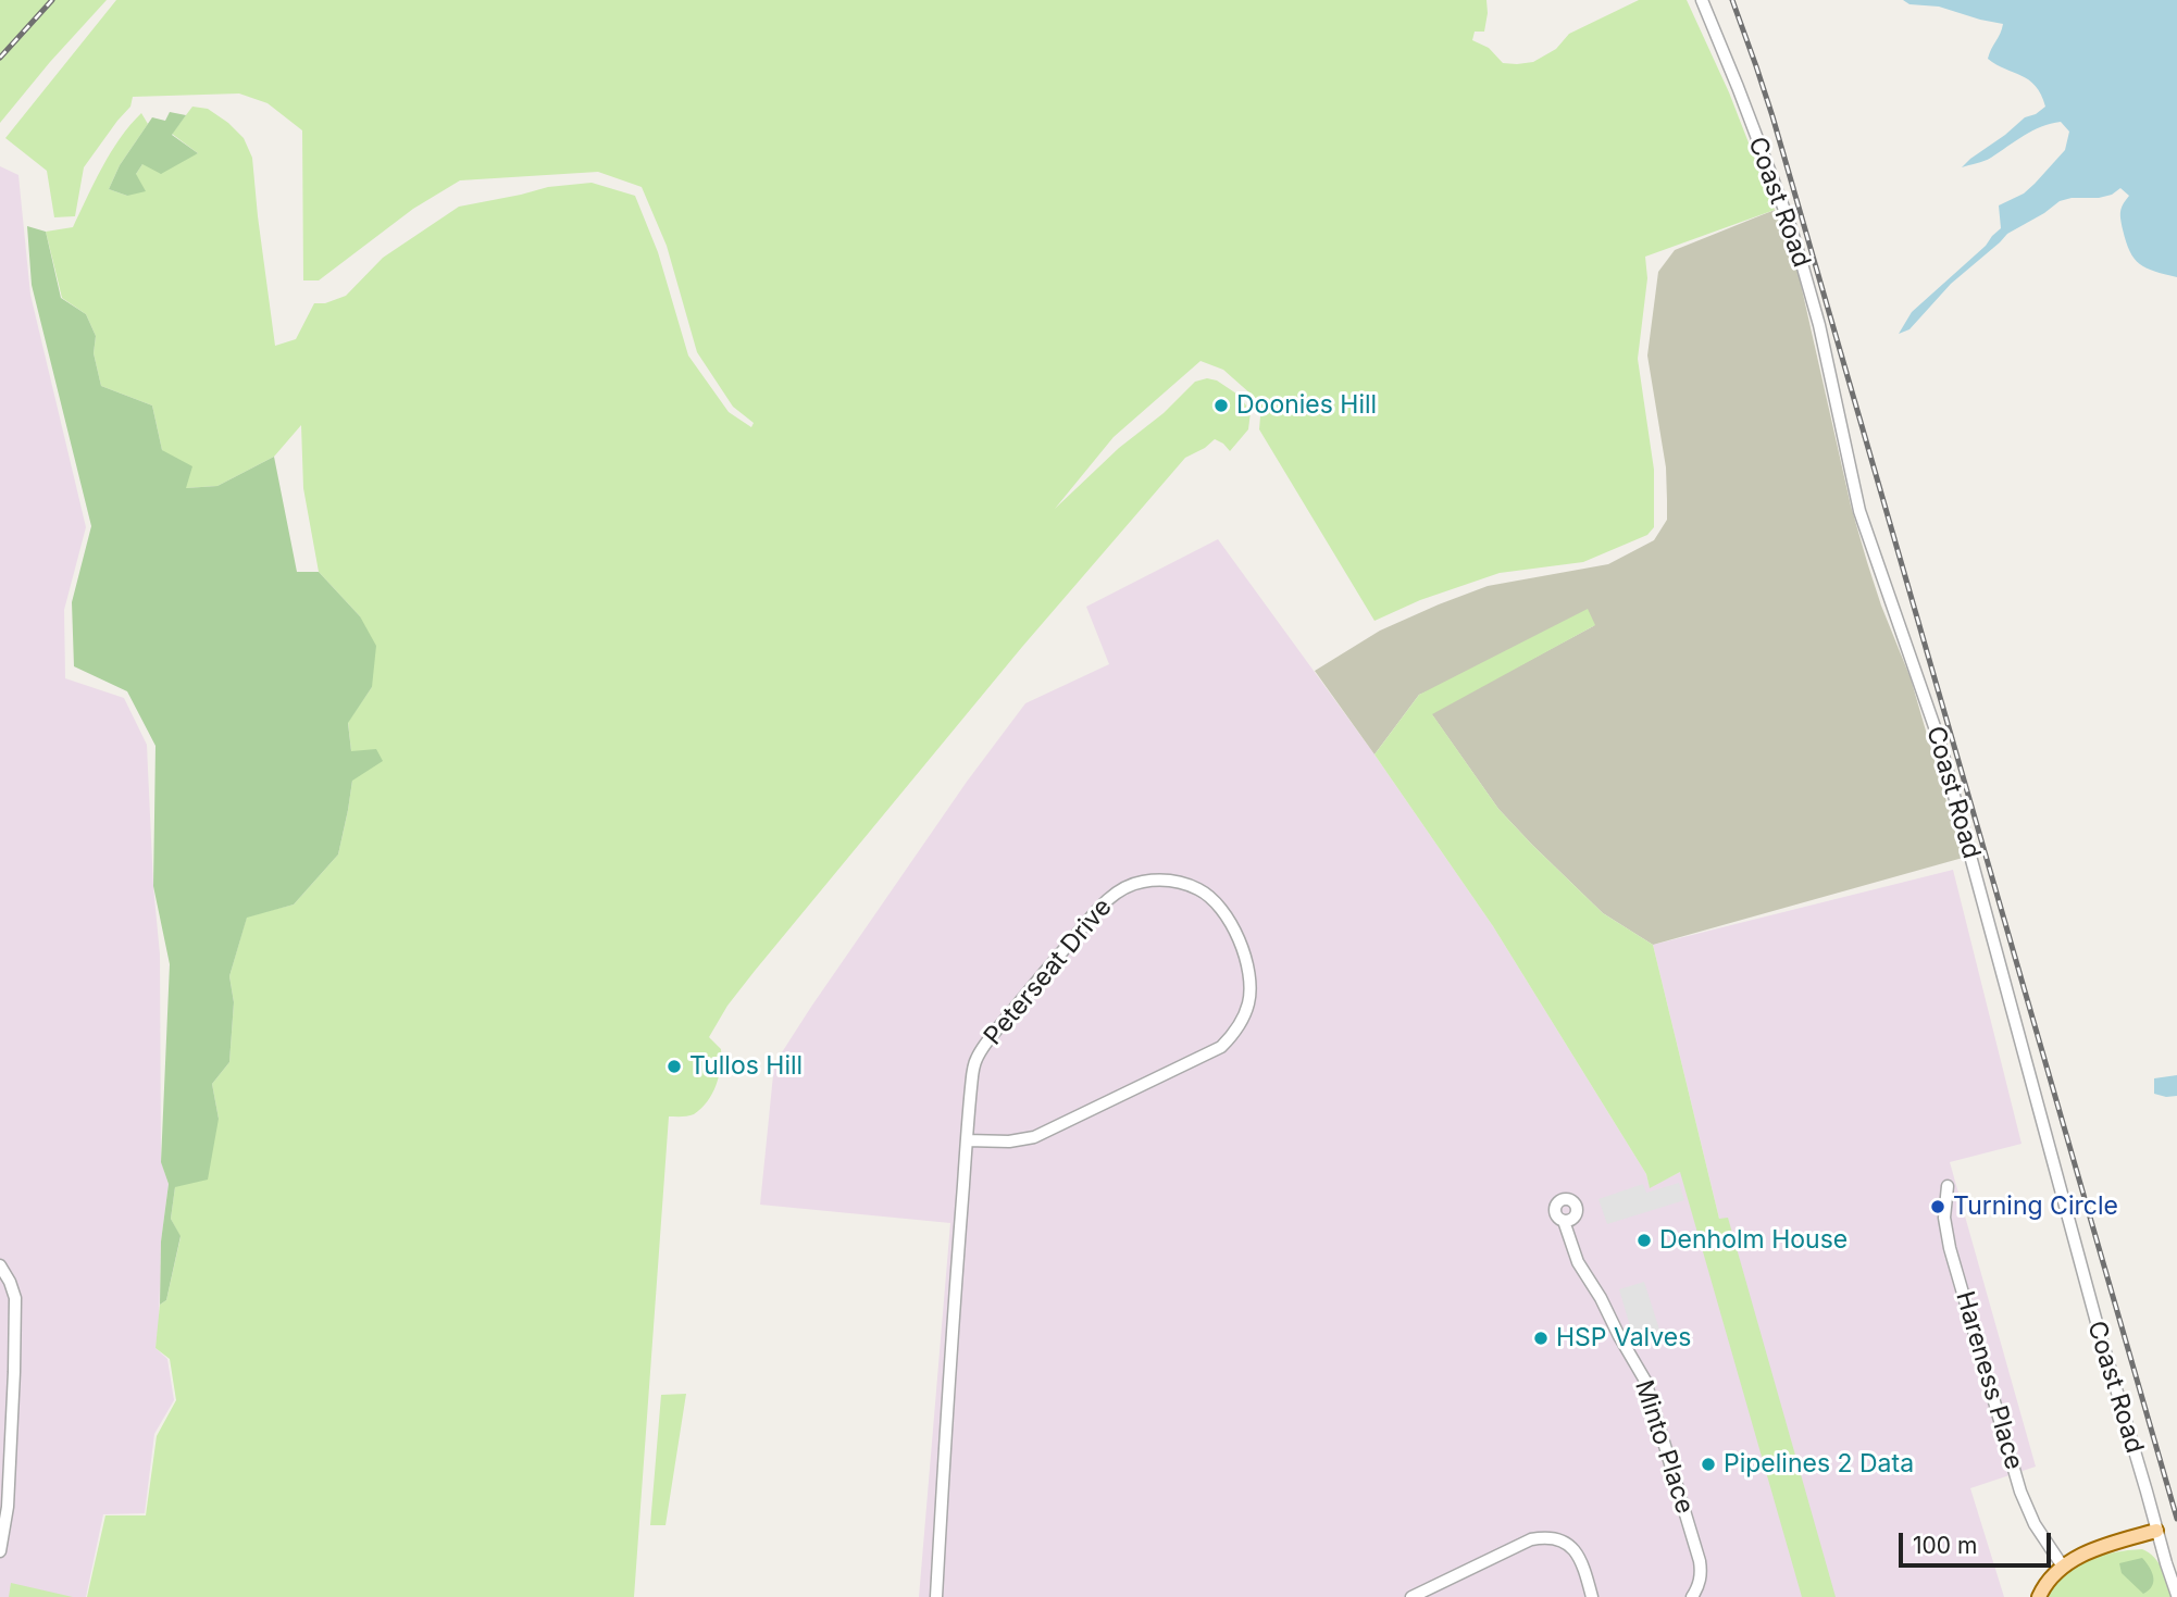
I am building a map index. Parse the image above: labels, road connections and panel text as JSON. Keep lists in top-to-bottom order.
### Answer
{
  "streets": {
    "street": [
      "Coast Road",
      "Peterseat Drive",
      "Hareness Place",
      "Minto Place"
    ]
  },
  "places": [
    "Doonies Hill",
    "Tullos Hill",
    "Turning Circle",
    "Denholm House",
    "HSP Valves",
    "Pipelines 2 Data"
  ],
  "scale_bar": "100 m"
}
